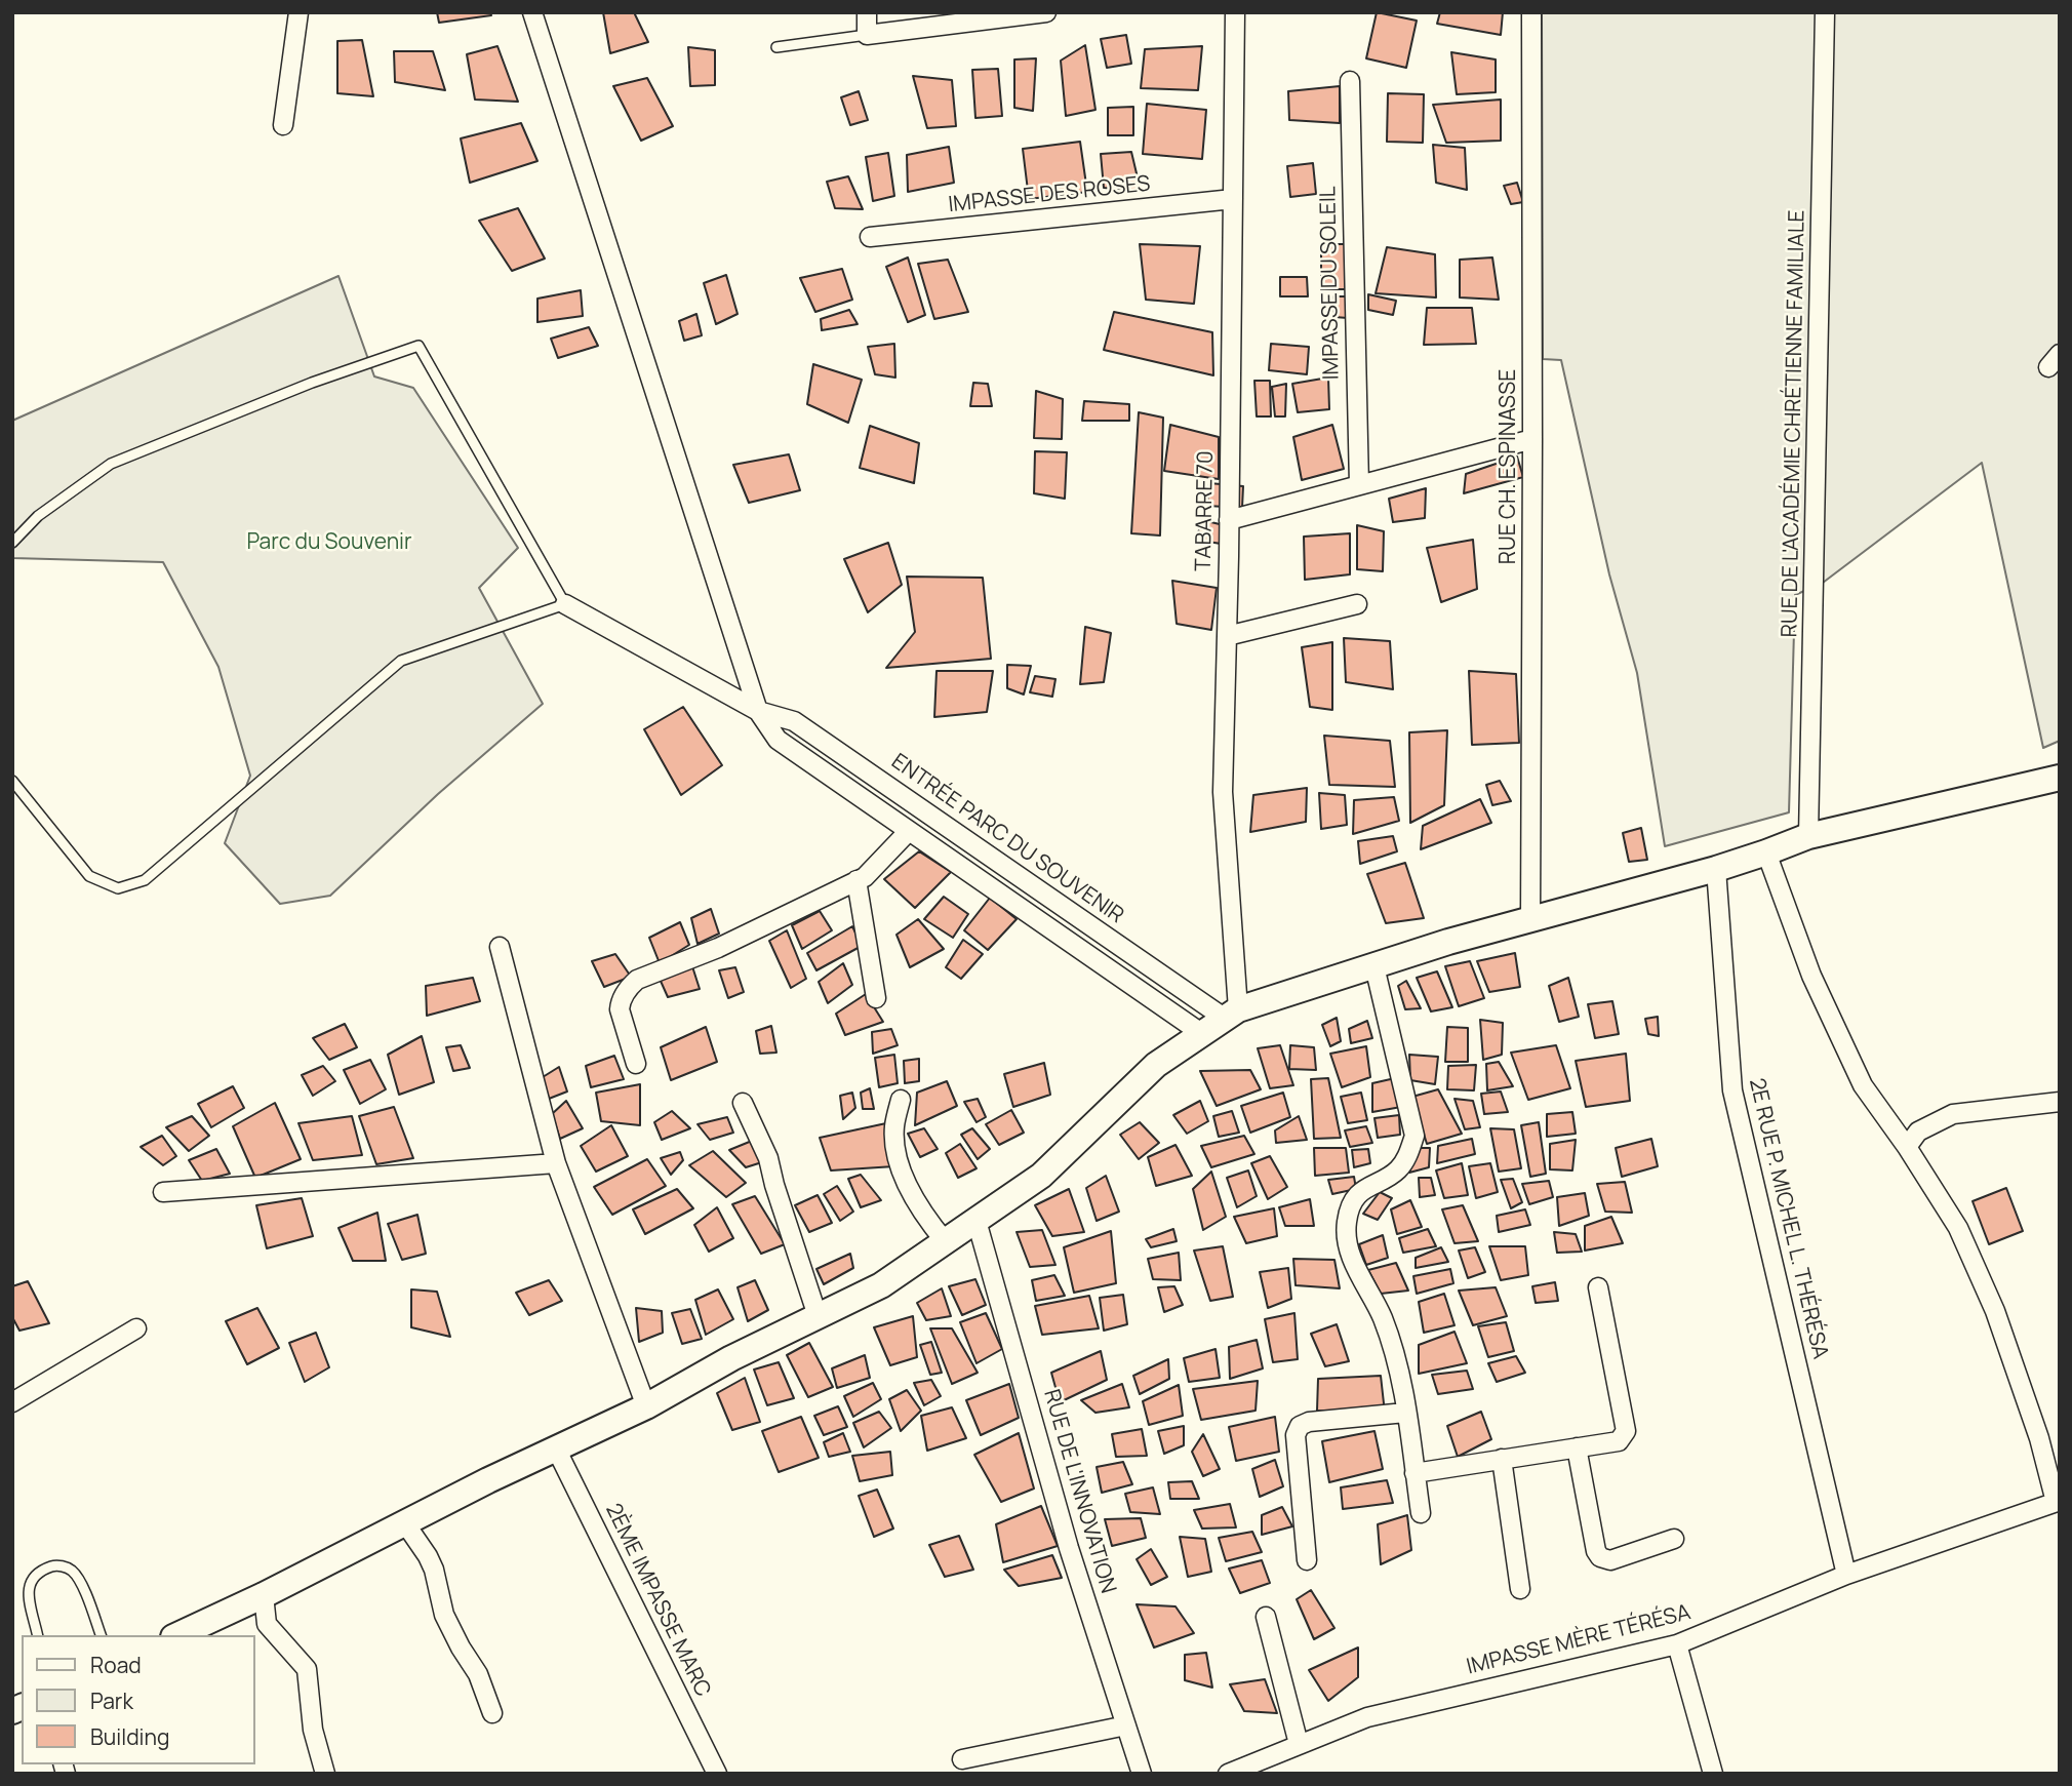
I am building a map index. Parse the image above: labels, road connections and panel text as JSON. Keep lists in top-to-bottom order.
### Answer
{
  "streets": {
    "street": [
      "IMPASSE DES ROSES",
      "IMPASSE DU SOLEIL",
      "RUE DE L'ACADÉMIE CHRÉTIENNE FAMILIALE",
      "RUE CH. ESPINASSE",
      "TABARRE 70",
      "ENTRÉE PARC DU SOUVENIR",
      "2E RUE P. MICHEL L. THÉRÉSA",
      "RUE DE L'INNOVATION",
      "2ÈME IMPASSE MARC",
      "IMPASSE MÈRE TÉRÉSA"
    ]
  },
  "crossings": [
    ["IMPASSE DES ROSES", "TABARRE 70"],
    ["TABARRE 70", "ENTRÉE PARC DU SOUVENIR"],
    ["2E RUE P. MICHEL L. THÉRÉSA", "IMPASSE MÈRE TÉRÉSA"]
  ],
  "parks": ["Parc du Souvenir"],
  "legend": ["Road", "Park", "Building"]
}
